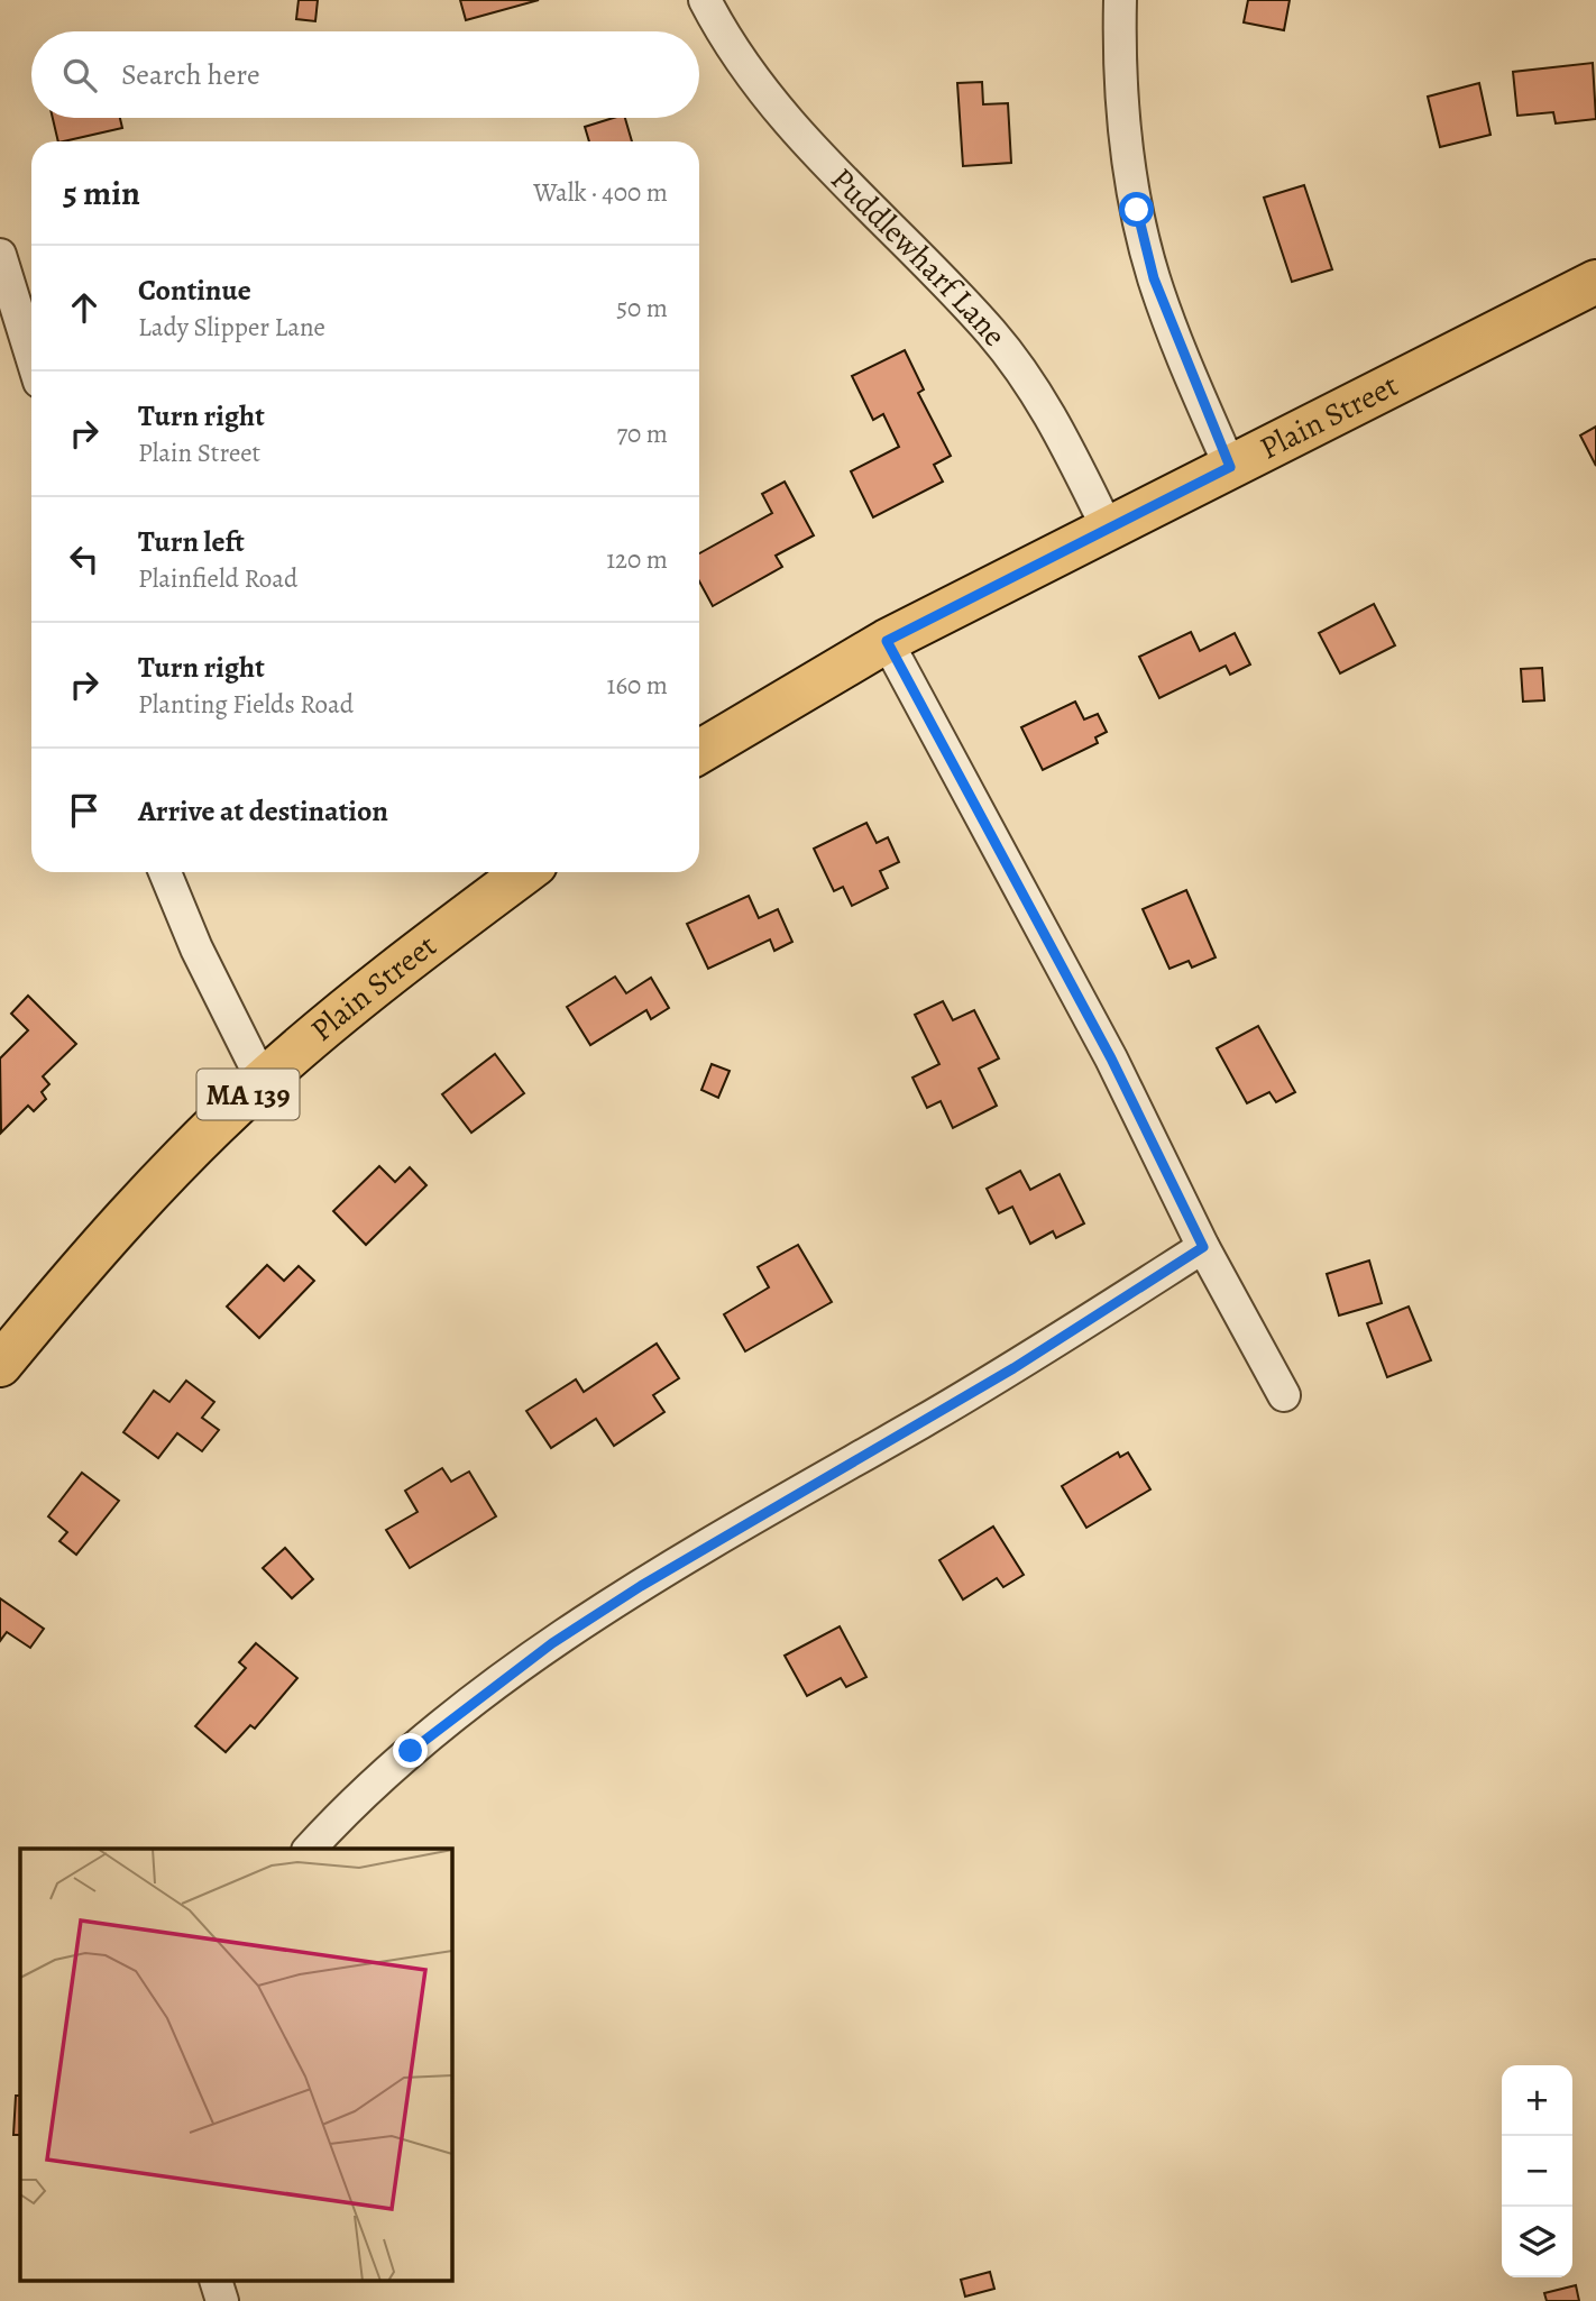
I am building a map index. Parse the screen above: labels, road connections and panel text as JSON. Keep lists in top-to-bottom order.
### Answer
{
  "streets": {
    "main road": ["Plain Street", "MA 139"],
    "street": ["Puddlewharf Lane"]
  },
  "crossings": [
    ["Puddlewharf Lane", "Plain Street"]
  ],
  "page": {
    "search": "Search here",
    "heading": ["5 min", "Walk · 400 m"],
    "list": [
      ["Continue", "Lady Slipper Lane", "50 m"],
      ["Turn right", "Plain Street", "70 m"],
      ["Turn left", "Plainfield Road", "120 m"],
      ["Turn right", "Planting Fields Road", "160 m"],
      "Arrive at destination"
    ],
    "map_buttons": ["+", "−"]
  }
}
